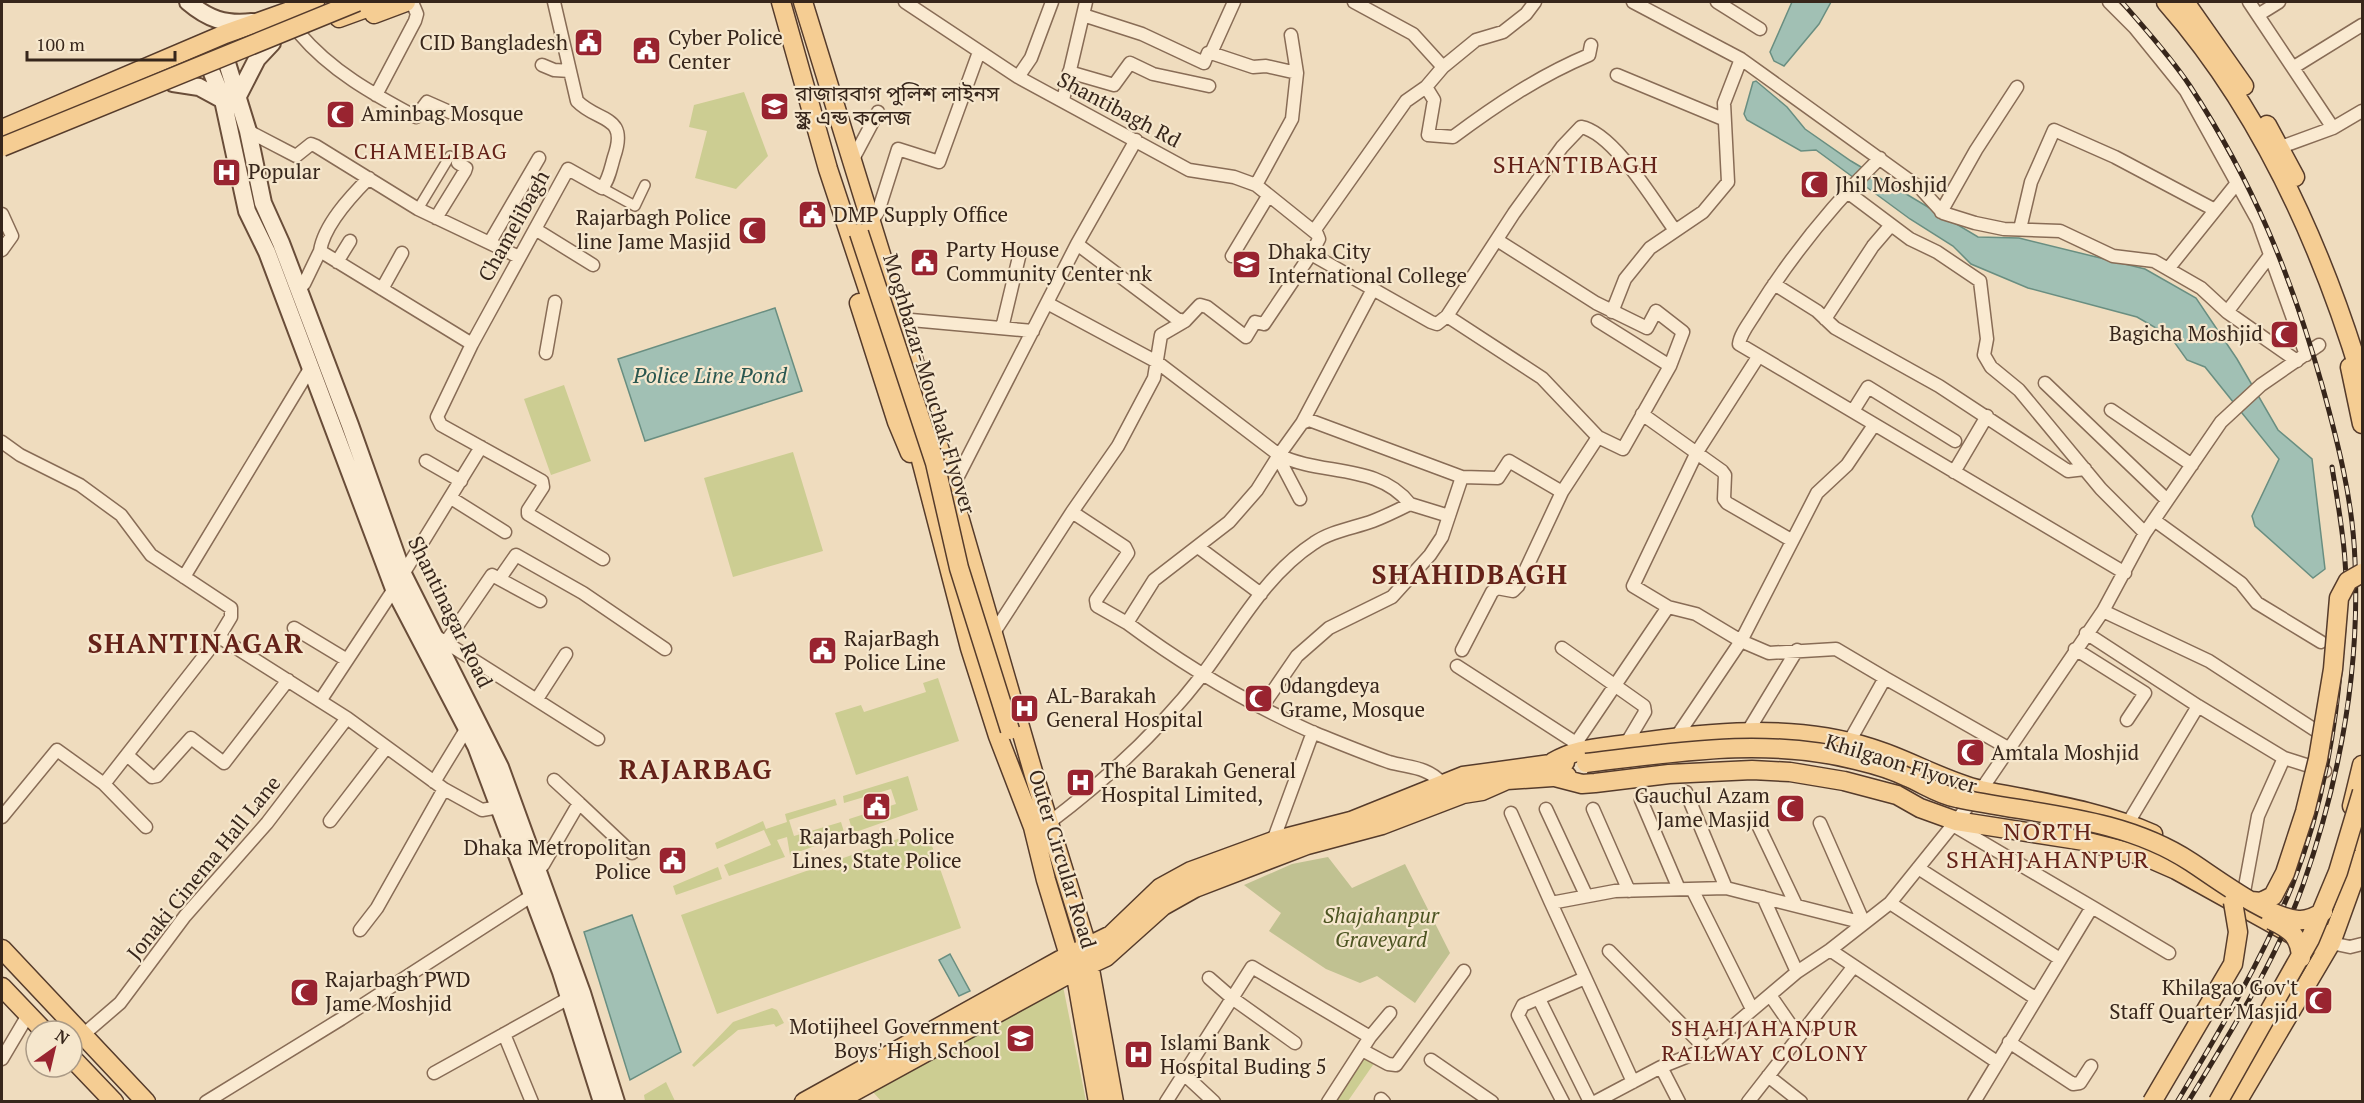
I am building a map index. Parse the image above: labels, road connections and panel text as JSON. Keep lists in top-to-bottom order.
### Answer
{
  "streets": {
    "main road": [
      "Moghbazar-Mouchak Flyover",
      "Shantinagar Road",
      "Khilgaon Flyover",
      "Outer Circular Road"
    ],
    "street": ["Shantibagh Rd", "Chamelibagh", "Jonaki Cinema Hall Lane"]
  },
  "crossings": [
    ["Moghbazar-Mouchak Flyover", "Outer Circular Road"]
  ],
  "districts": [
    "CHAMELIBAG",
    "SHANTIBAGH",
    "SHAHIDBAGH",
    "SHANTINAGAR",
    "RAJARBAG",
    "NORTH SHAHJAHANPUR",
    "SHAHJAHANPUR RAILWAY COLONY"
  ],
  "water": ["Police Line Pond"],
  "parks": ["Shajahanpur Graveyard"],
  "places": {
    "public building": [
      "CID Bangladesh",
      "Cyber Police Center",
      "DMP Supply Office",
      "Party House Community Center nk",
      "RajarBagh Police Line",
      "Rajarbagh Police Lines, State Police",
      "Dhaka Metropolitan Police"
    ],
    "school or university": ["রাজারবাগ পুলিশ লাইনস স্কুল এন্ড কলেজ", "Dhaka City International College", "Motijheel Government Boys' High School"],
    "mosque": [
      "Aminbag Mosque",
      "Jhil Moshjid",
      "Rajarbagh Police line Jame Masjid",
      "Bagicha Moshjid",
      "0dangdeya Grame, Mosque",
      "Amtala Moshjid",
      "Gauchul Azam Jame Masjid",
      "Rajarbagh PWD Jame Moshjid",
      "Khilagao Gov't Staff Quarter Masjid"
    ],
    "hospital": [
      "Popular",
      "AL-Barakah General Hospital",
      "The Barakah General Hospital Limited,",
      "Islami Bank Hospital Buding 5"
    ]
  },
  "scale_bar": "100 m",
  "north": "top right"
}
